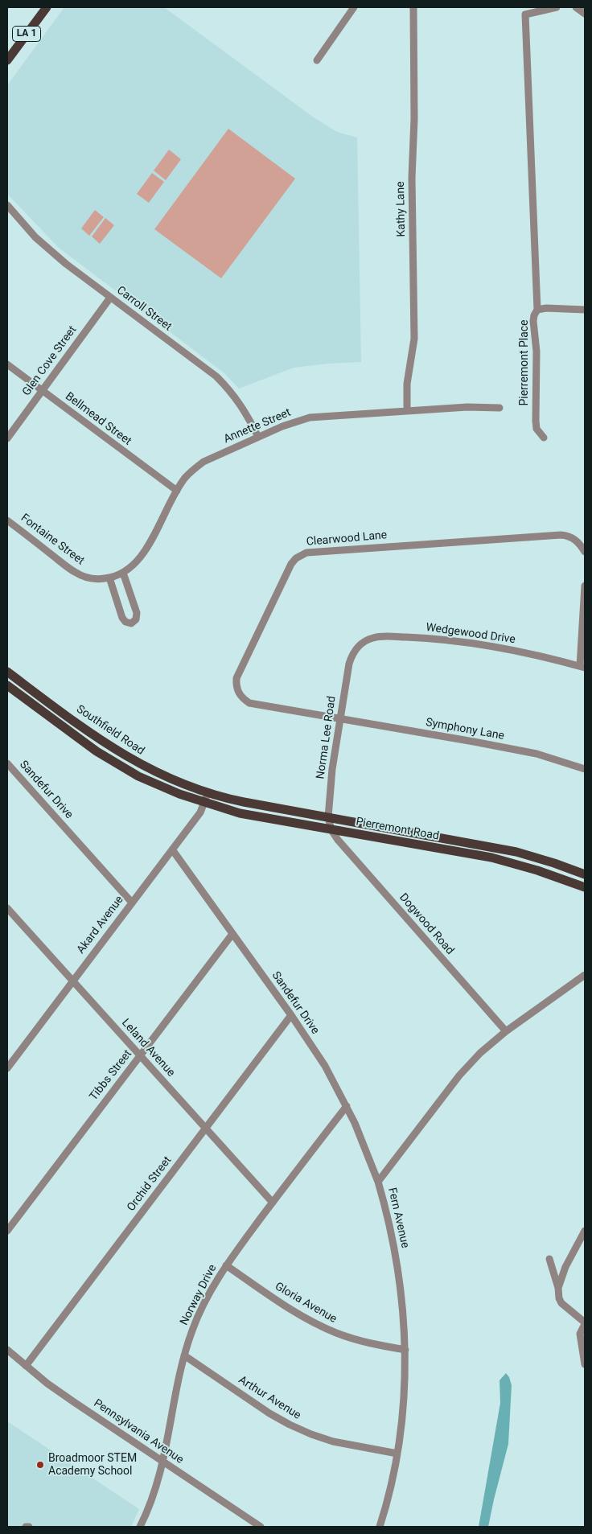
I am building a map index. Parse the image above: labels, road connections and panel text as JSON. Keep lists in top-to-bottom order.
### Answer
{
  "streets": {
    "main road": ["LA 1", "Southfield Road", "Pierremont Road"],
    "street": [
      "Kathy Lane",
      "Carroll Street",
      "Glen Cove Street",
      "Pierremont Place",
      "Bellmead Street",
      "Annette Street",
      "Clearwood Lane",
      "Fontaine Street",
      "Wedgewood Drive",
      "Symphony Lane",
      "Norma Lee Road",
      "Sandefur Drive",
      "Dogwood Road",
      "Akard Avenue",
      "Leland Avenue",
      "Tibbs Street",
      "Orchid Street",
      "Fern Avenue",
      "Norway Drive",
      "Gloria Avenue",
      "Arthur Avenue",
      "Pennsylvania Avenue"
    ]
  },
  "crossings": [
    ["Kathy Lane", "Annette Street"],
    ["Carroll Street", "Glen Cove Street"],
    ["Carroll Street", "Annette Street"],
    ["Glen Cove Street", "Bellmead Street"],
    ["Bellmead Street", "Annette Street"],
    ["Annette Street", "Fontaine Street"],
    ["Clearwood Lane", "Symphony Lane"],
    ["Clearwood Lane", "Norma Lee Road"],
    ["Wedgewood Drive", "Norma Lee Road"],
    ["Symphony Lane", "Norma Lee Road"],
    ["Southfield Road", "Pierremont Road"],
    ["Southfield Road", "Akard Avenue"],
    ["Norma Lee Road", "Pierremont Road"],
    ["Norma Lee Road", "Dogwood Road"],
    ["Sandefur Drive", "Akard Avenue"],
    ["Sandefur Drive", "Tibbs Street"],
    ["Sandefur Drive", "Orchid Street"],
    ["Sandefur Drive", "Fern Avenue"],
    ["Sandefur Drive", "Norway Drive"],
    ["Pierremont Road", "Dogwood Road"],
    ["Pierremont Road", "Akard Avenue"],
    ["Dogwood Road", "Fern Avenue"],
    ["Akard Avenue", "Leland Avenue"],
    ["Leland Avenue", "Tibbs Street"],
    ["Leland Avenue", "Orchid Street"],
    ["Leland Avenue", "Norway Drive"],
    ["Orchid Street", "Pennsylvania Avenue"],
    ["Fern Avenue", "Gloria Avenue"],
    ["Fern Avenue", "Arthur Avenue"],
    ["Norway Drive", "Gloria Avenue"],
    ["Norway Drive", "Arthur Avenue"],
    ["Norway Drive", "Pennsylvania Avenue"]
  ],
  "places": ["Broadmoor STEM Academy School"]
}
